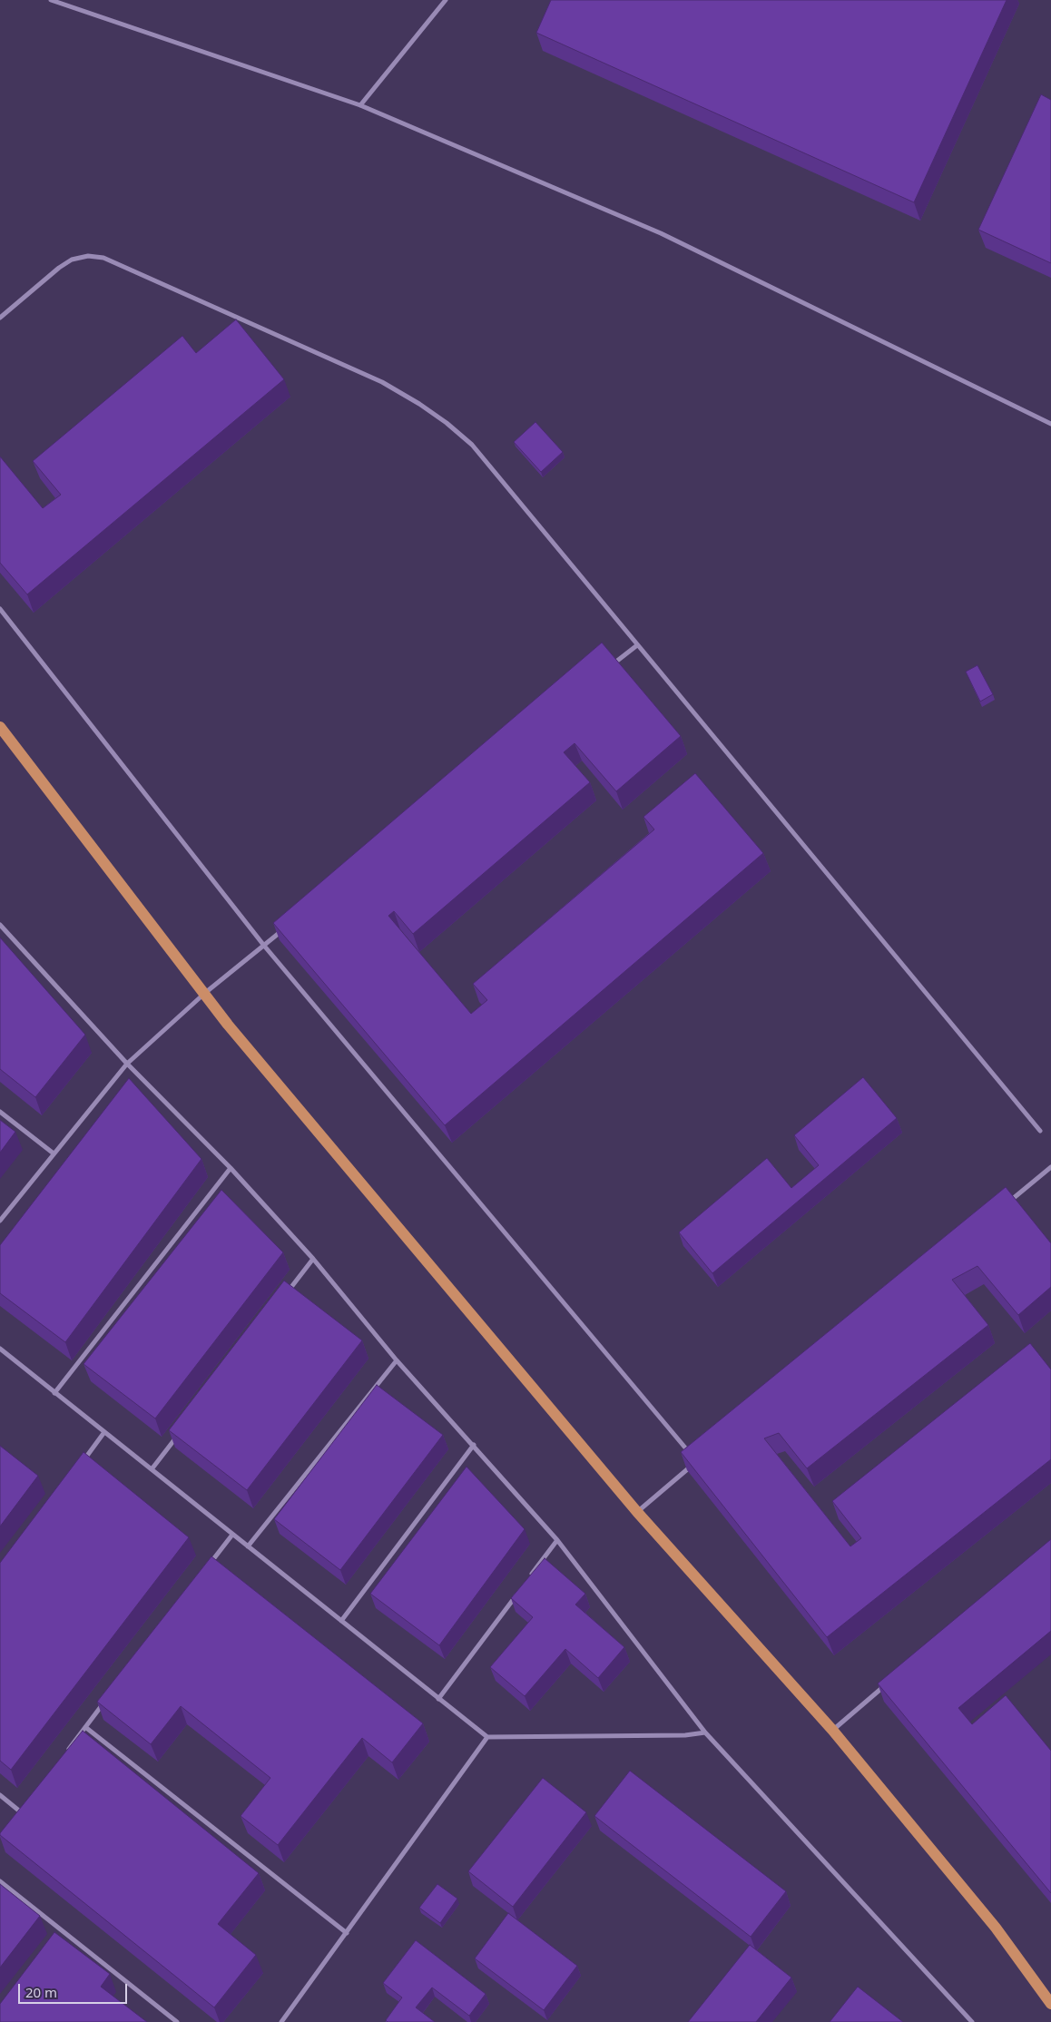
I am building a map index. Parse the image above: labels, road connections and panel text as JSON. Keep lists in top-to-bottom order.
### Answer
{
  "scale_bar": "20 m"
}
